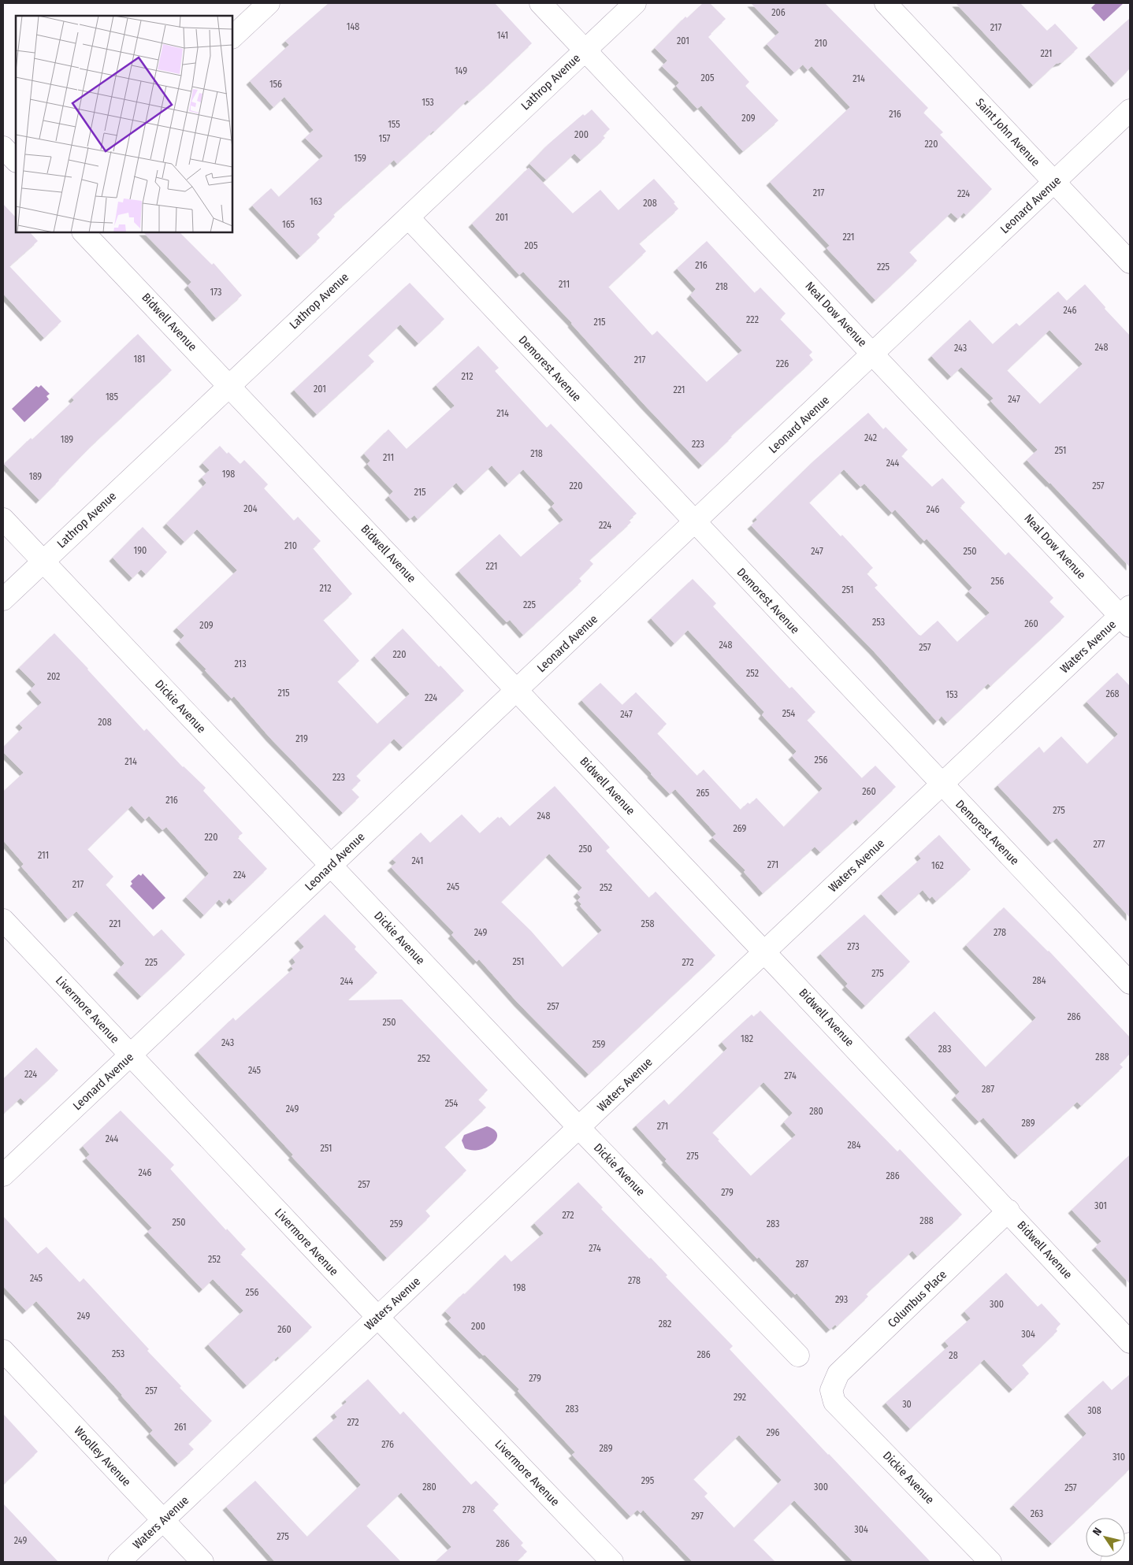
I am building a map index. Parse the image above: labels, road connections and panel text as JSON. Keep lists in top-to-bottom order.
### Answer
{
  "streets": {
    "street": [
      "Lathrop Avenue",
      "Saint John Avenue",
      "Leonard Avenue",
      "Neal Dow Avenue",
      "Bidwell Avenue",
      "Demorest Avenue",
      "Waters Avenue",
      "Dickie Avenue",
      "Livermore Avenue",
      "Columbus Place",
      "Woolley Avenue"
    ]
  },
  "crossings": [
    ["Lathrop Avenue", "Neal Dow Avenue"],
    ["Lathrop Avenue", "Bidwell Avenue"],
    ["Lathrop Avenue", "Demorest Avenue"],
    ["Lathrop Avenue", "Dickie Avenue"],
    ["Saint John Avenue", "Leonard Avenue"],
    ["Leonard Avenue", "Neal Dow Avenue"],
    ["Leonard Avenue", "Bidwell Avenue"],
    ["Leonard Avenue", "Demorest Avenue"],
    ["Leonard Avenue", "Dickie Avenue"],
    ["Leonard Avenue", "Livermore Avenue"],
    ["Neal Dow Avenue", "Waters Avenue"],
    ["Bidwell Avenue", "Waters Avenue"],
    ["Bidwell Avenue", "Columbus Place"],
    ["Demorest Avenue", "Waters Avenue"],
    ["Waters Avenue", "Dickie Avenue"],
    ["Waters Avenue", "Livermore Avenue"],
    ["Waters Avenue", "Woolley Avenue"],
    ["Dickie Avenue", "Columbus Place"]
  ],
  "house_numbers": [
    "206",
    "148",
    "217",
    "141",
    "201",
    "210",
    "221",
    "149",
    "205",
    "214",
    "156",
    "153",
    "216",
    "209",
    "155",
    "200",
    "157",
    "220",
    "159",
    "217",
    "224",
    "163",
    "208",
    "201",
    "165",
    "221",
    "205",
    "216",
    "225",
    "211",
    "218",
    "173",
    "246",
    "222",
    "215",
    "248",
    "243",
    "181",
    "217",
    "226",
    "212",
    "201",
    "221",
    "185",
    "247",
    "214",
    "242",
    "189",
    "223",
    "251",
    "218",
    "211",
    "244",
    "198",
    "189",
    "220",
    "257",
    "215",
    "204",
    "246",
    "224",
    "210",
    "190",
    "247",
    "250",
    "221",
    "256",
    "212",
    "251",
    "225",
    "253",
    "260",
    "209",
    "248",
    "257",
    "220",
    "213",
    "252",
    "202",
    "215",
    "268",
    "153",
    "224",
    "254",
    "247",
    "208",
    "219",
    "256",
    "214",
    "223",
    "260",
    "265",
    "216",
    "275",
    "248",
    "269",
    "220",
    "277",
    "250",
    "211",
    "241",
    "271",
    "162",
    "224",
    "217",
    "245",
    "252",
    "221",
    "258",
    "249",
    "278",
    "273",
    "251",
    "225",
    "272",
    "275",
    "284",
    "244",
    "257",
    "286",
    "250",
    "182",
    "243",
    "259",
    "283",
    "288",
    "252",
    "245",
    "224",
    "274",
    "287",
    "254",
    "249",
    "280",
    "289",
    "271",
    "244",
    "284",
    "251",
    "275",
    "246",
    "286",
    "257",
    "279",
    "301",
    "272",
    "288",
    "250",
    "259",
    "283",
    "274",
    "252",
    "287",
    "245",
    "278",
    "198",
    "256",
    "293",
    "300",
    "249",
    "282",
    "200",
    "260",
    "304",
    "253",
    "286",
    "28",
    "279",
    "257",
    "292",
    "30",
    "283",
    "308",
    "272",
    "261",
    "296",
    "276",
    "289",
    "310",
    "295",
    "280",
    "300",
    "257",
    "278",
    "263",
    "297",
    "304",
    "275",
    "249",
    "286"
  ],
  "north": "top left"
}
